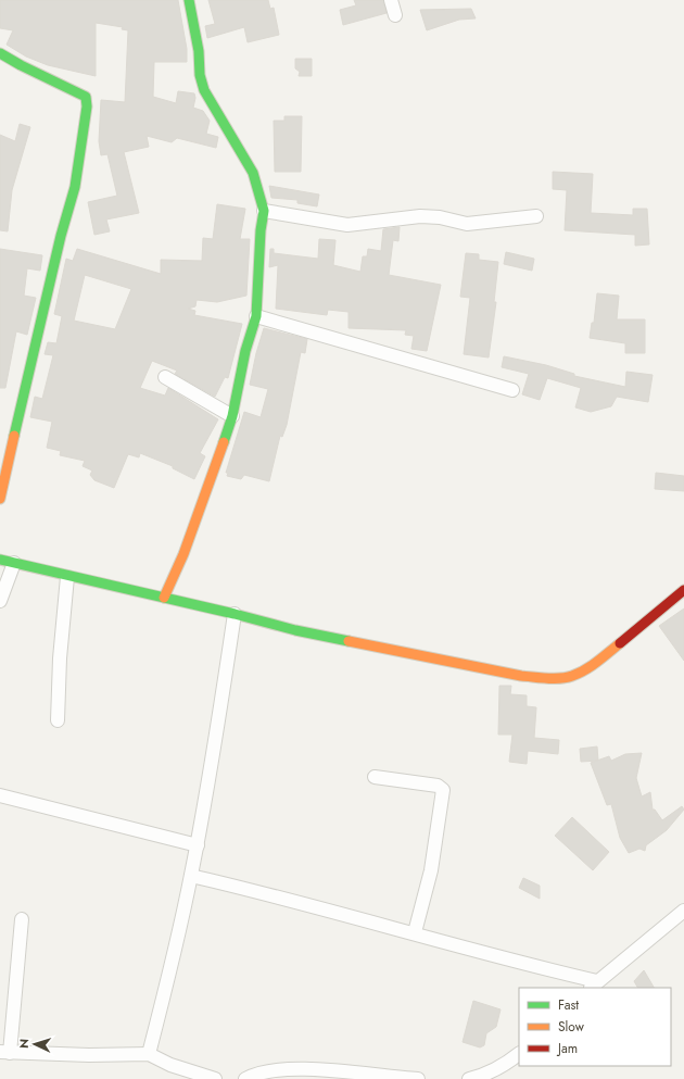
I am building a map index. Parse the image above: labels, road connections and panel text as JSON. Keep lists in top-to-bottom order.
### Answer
{
  "legend": ["Fast", "Slow", "Jam"],
  "north": "left"
}
